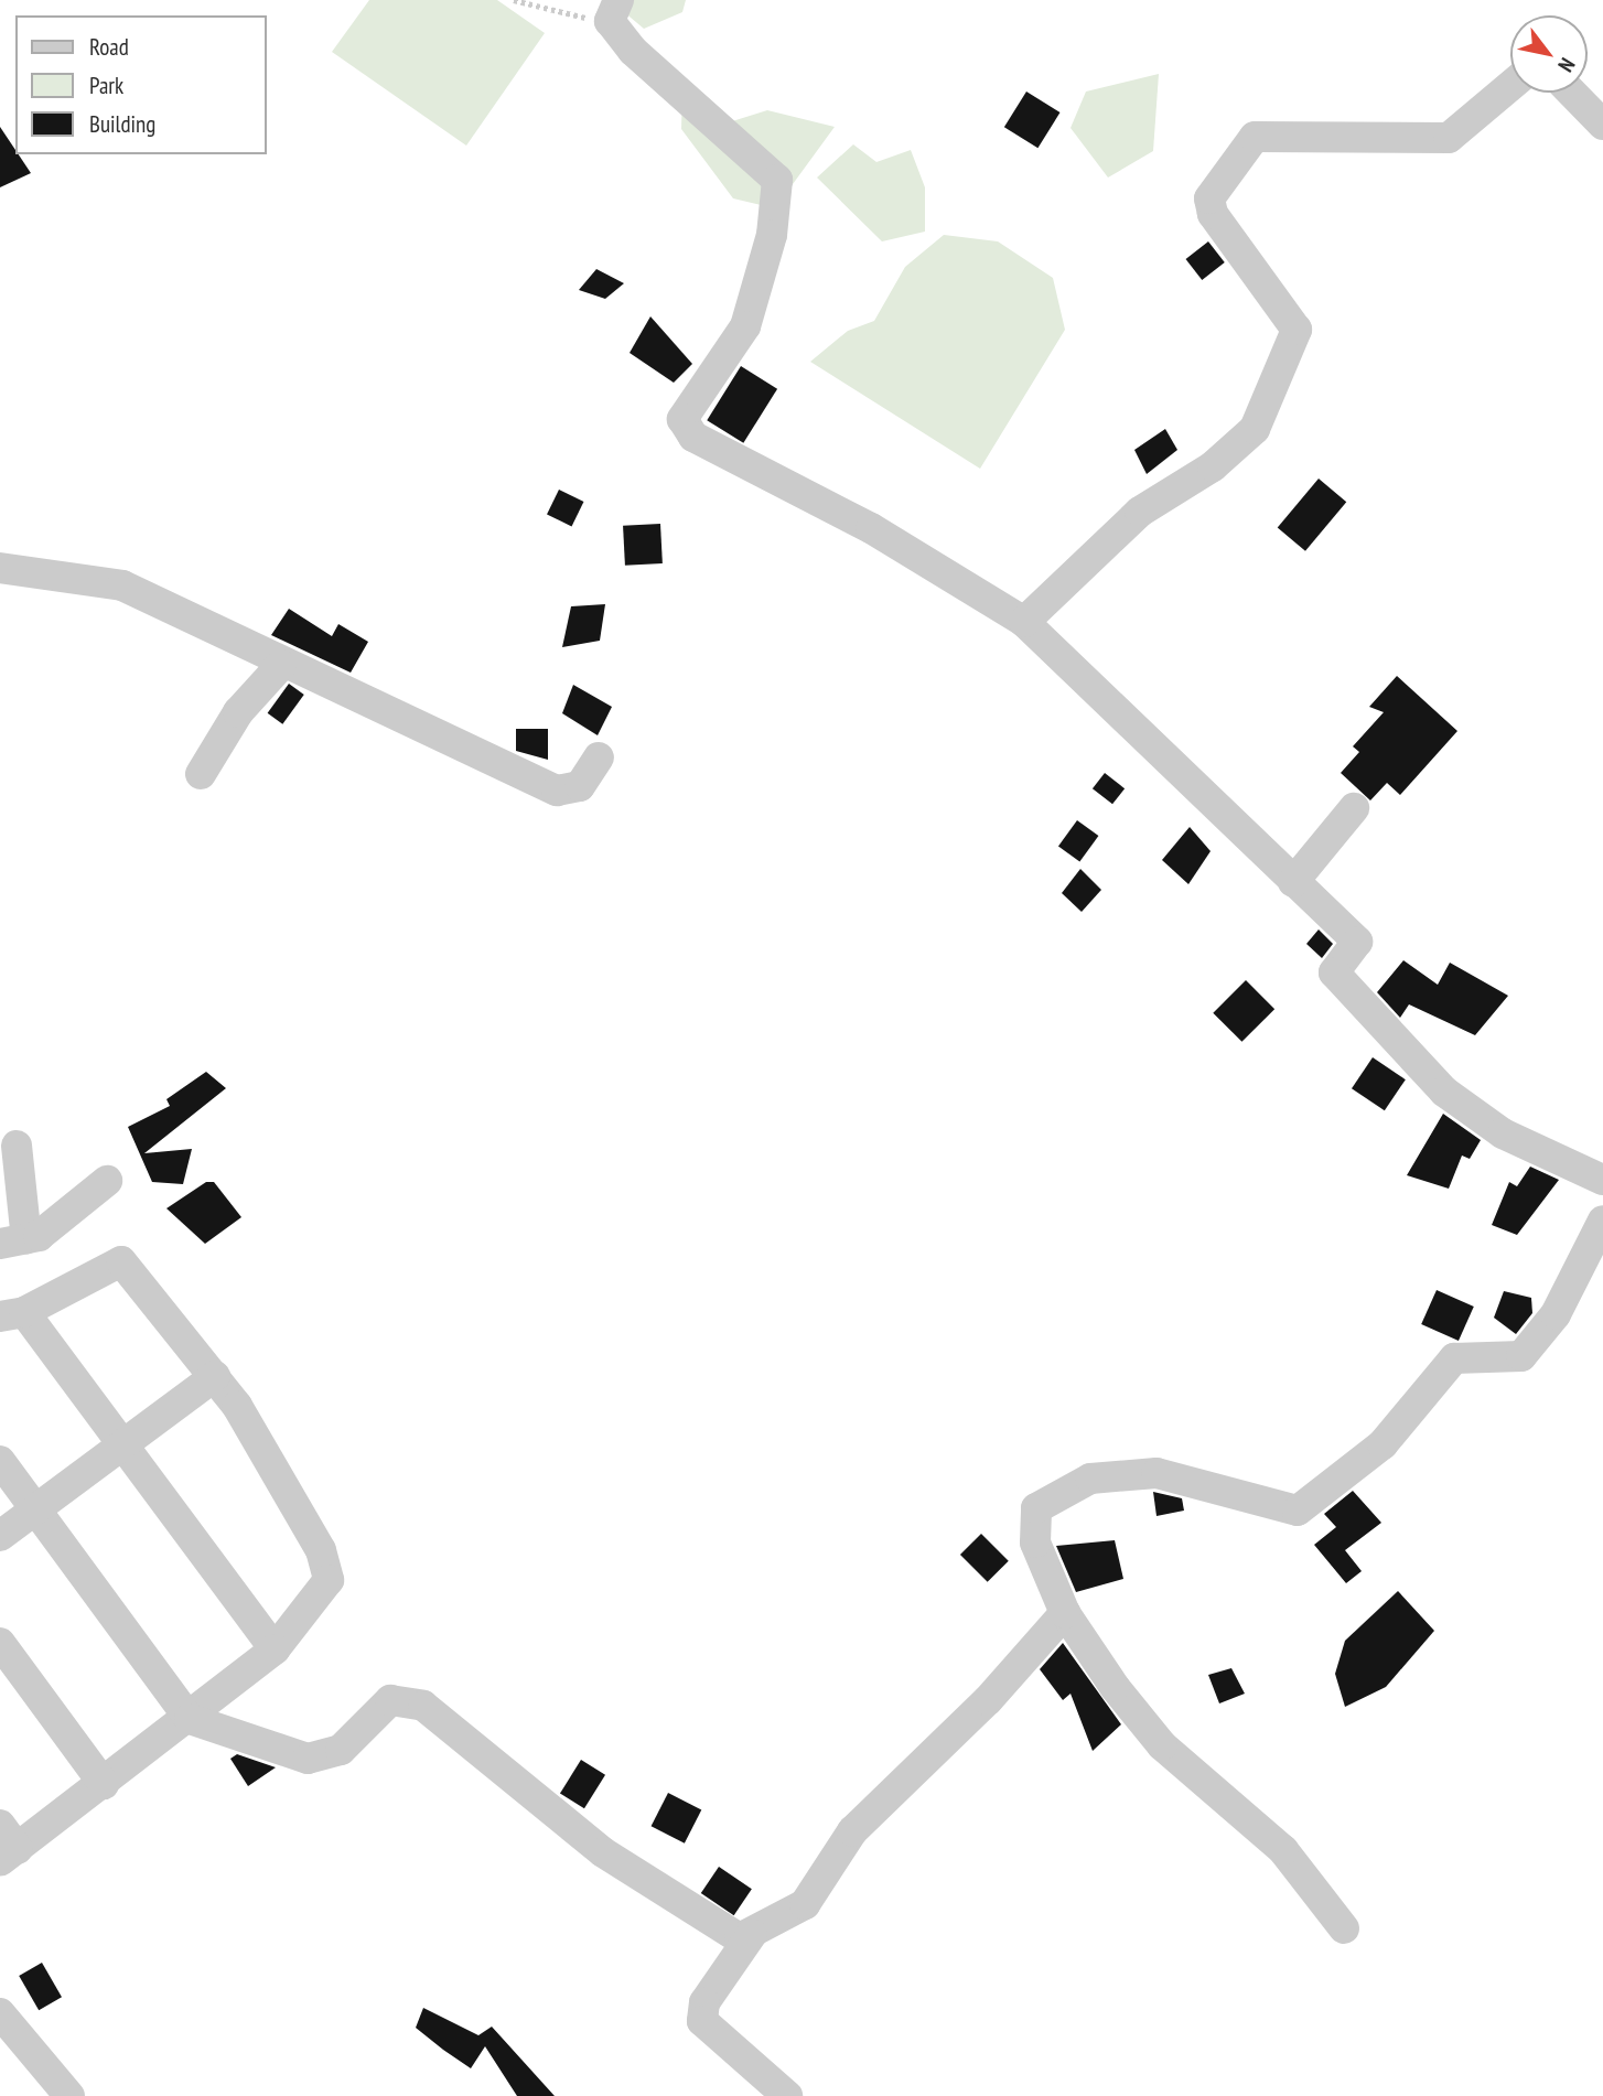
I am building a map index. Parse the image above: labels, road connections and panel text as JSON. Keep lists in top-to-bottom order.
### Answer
{
  "legend": ["Road", "Park", "Building"],
  "north": "bottom right"
}
